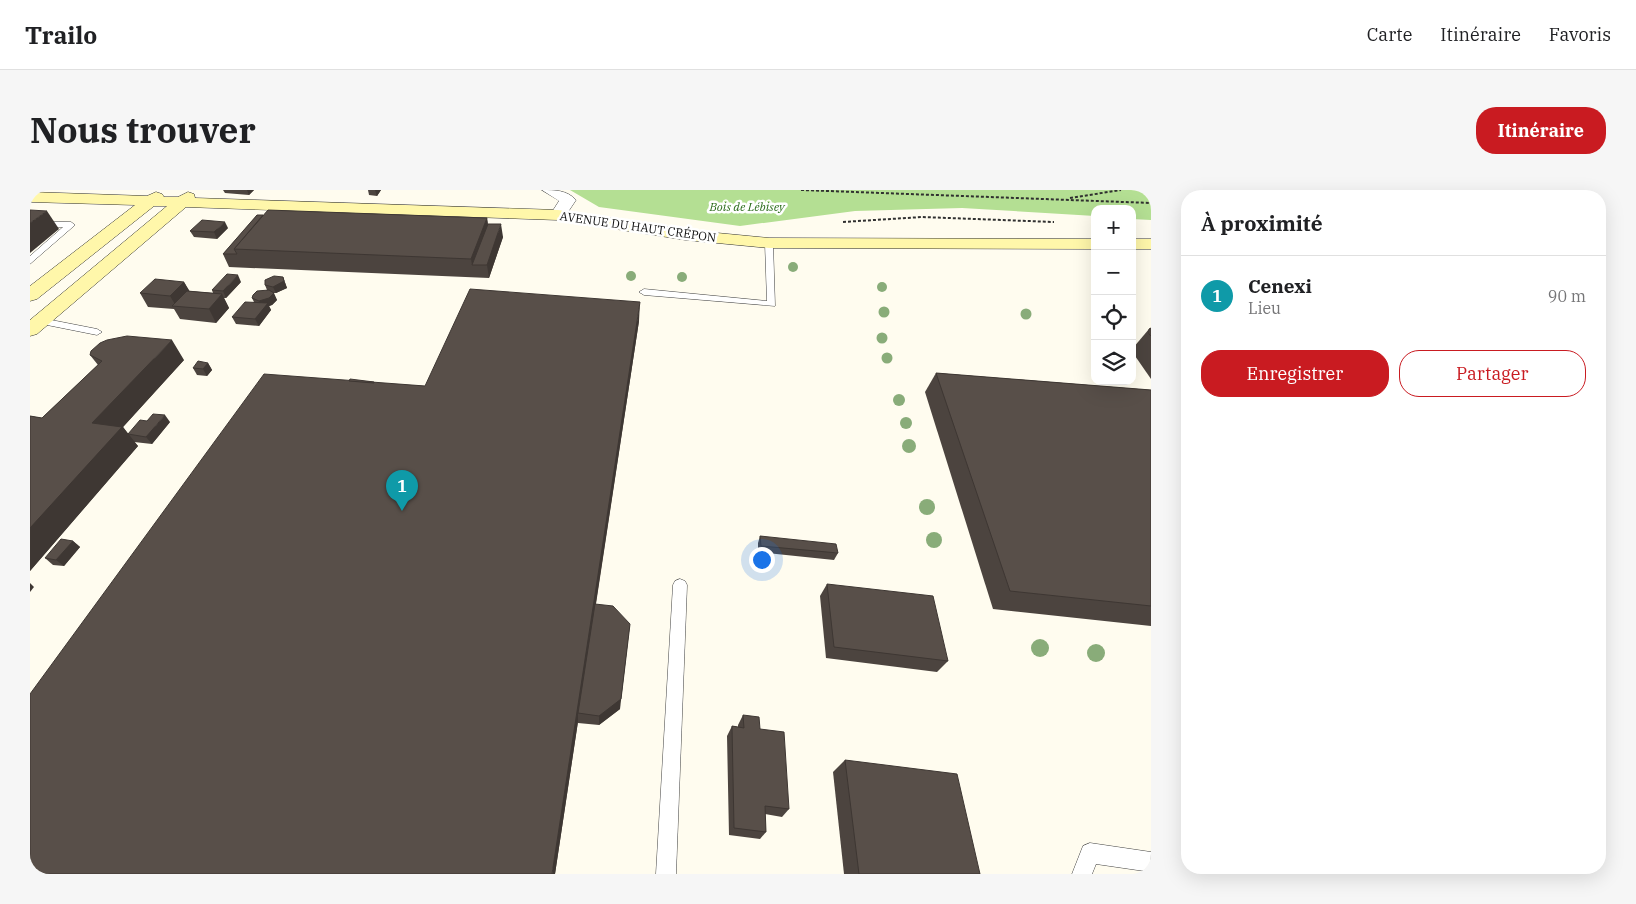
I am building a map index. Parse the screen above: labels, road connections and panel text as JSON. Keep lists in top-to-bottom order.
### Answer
{
  "streets": {
    "street": ["AVENUE DU HAUT CRÉPON"]
  },
  "parks": ["Bois de Lébisey"],
  "page": {
    "header": "Trailo",
    "nav": ["Carte", "Itinéraire", "Favoris"],
    "title": "Nous trouver",
    "buttons": [
      "Itinéraire",
      ["Enregistrer", "Partager"]
    ],
    "heading": "À proximité",
    "map_buttons": ["+", "−"],
    "list": [
      {
        "mark": "1",
        "name": "Cenexi",
        "note": "Lieu",
        "value": "90 m"
      }
    ],
    "pins": "1"
  }
}
